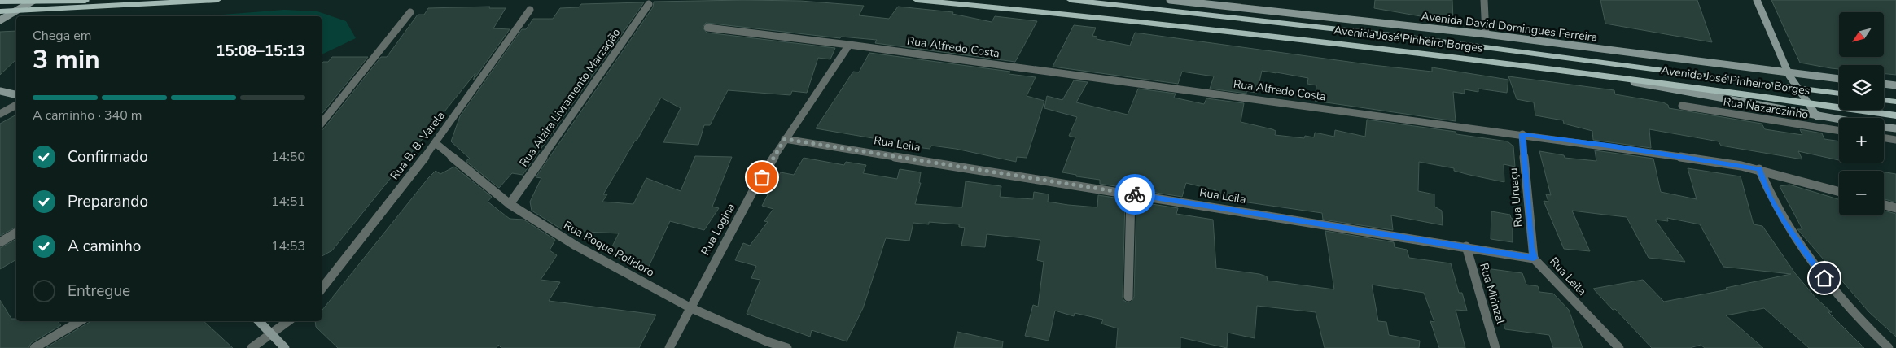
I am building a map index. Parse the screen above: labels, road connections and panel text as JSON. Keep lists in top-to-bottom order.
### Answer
{
  "streets": {
    "main road": ["Avenida José Pinheiro Borges"],
    "street": [
      "Avenida David Domingues Ferreira",
      "Rua Alfredo Costa",
      "Rua Alzira Livramento Marzagão",
      "Rua Nazarezinho",
      "Rua Leila",
      "Rua B. B. Varela",
      "Rua Uruaçu",
      "Rua Logina",
      "Rua Roque Polidoro",
      "Rua Mirinzal"
    ]
  },
  "crossings": [
    ["Rua Alfredo Costa", "Rua Uruaçu"],
    ["Rua Alfredo Costa", "Rua Logina"],
    ["Rua Alzira Livramento Marzagão", "Rua Roque Polidoro"],
    ["Rua Leila", "Rua Uruaçu"],
    ["Rua Leila", "Rua Logina"],
    ["Rua Leila", "Rua Mirinzal"],
    ["Rua B. B. Varela", "Rua Roque Polidoro"],
    ["Rua Logina", "Rua Roque Polidoro"]
  ],
  "north": "bottom left",
  "page": {
    "map_buttons": ["+", "−"],
    "heading": ["3 min", "Chega em", "15:08–15:13"],
    "bar": "A caminho · 340 m",
    "list": [
      ["Confirmado", "14:50"],
      ["Preparando", "14:51"],
      ["A caminho", "14:53"],
      "Entregue"
    ]
  }
}
